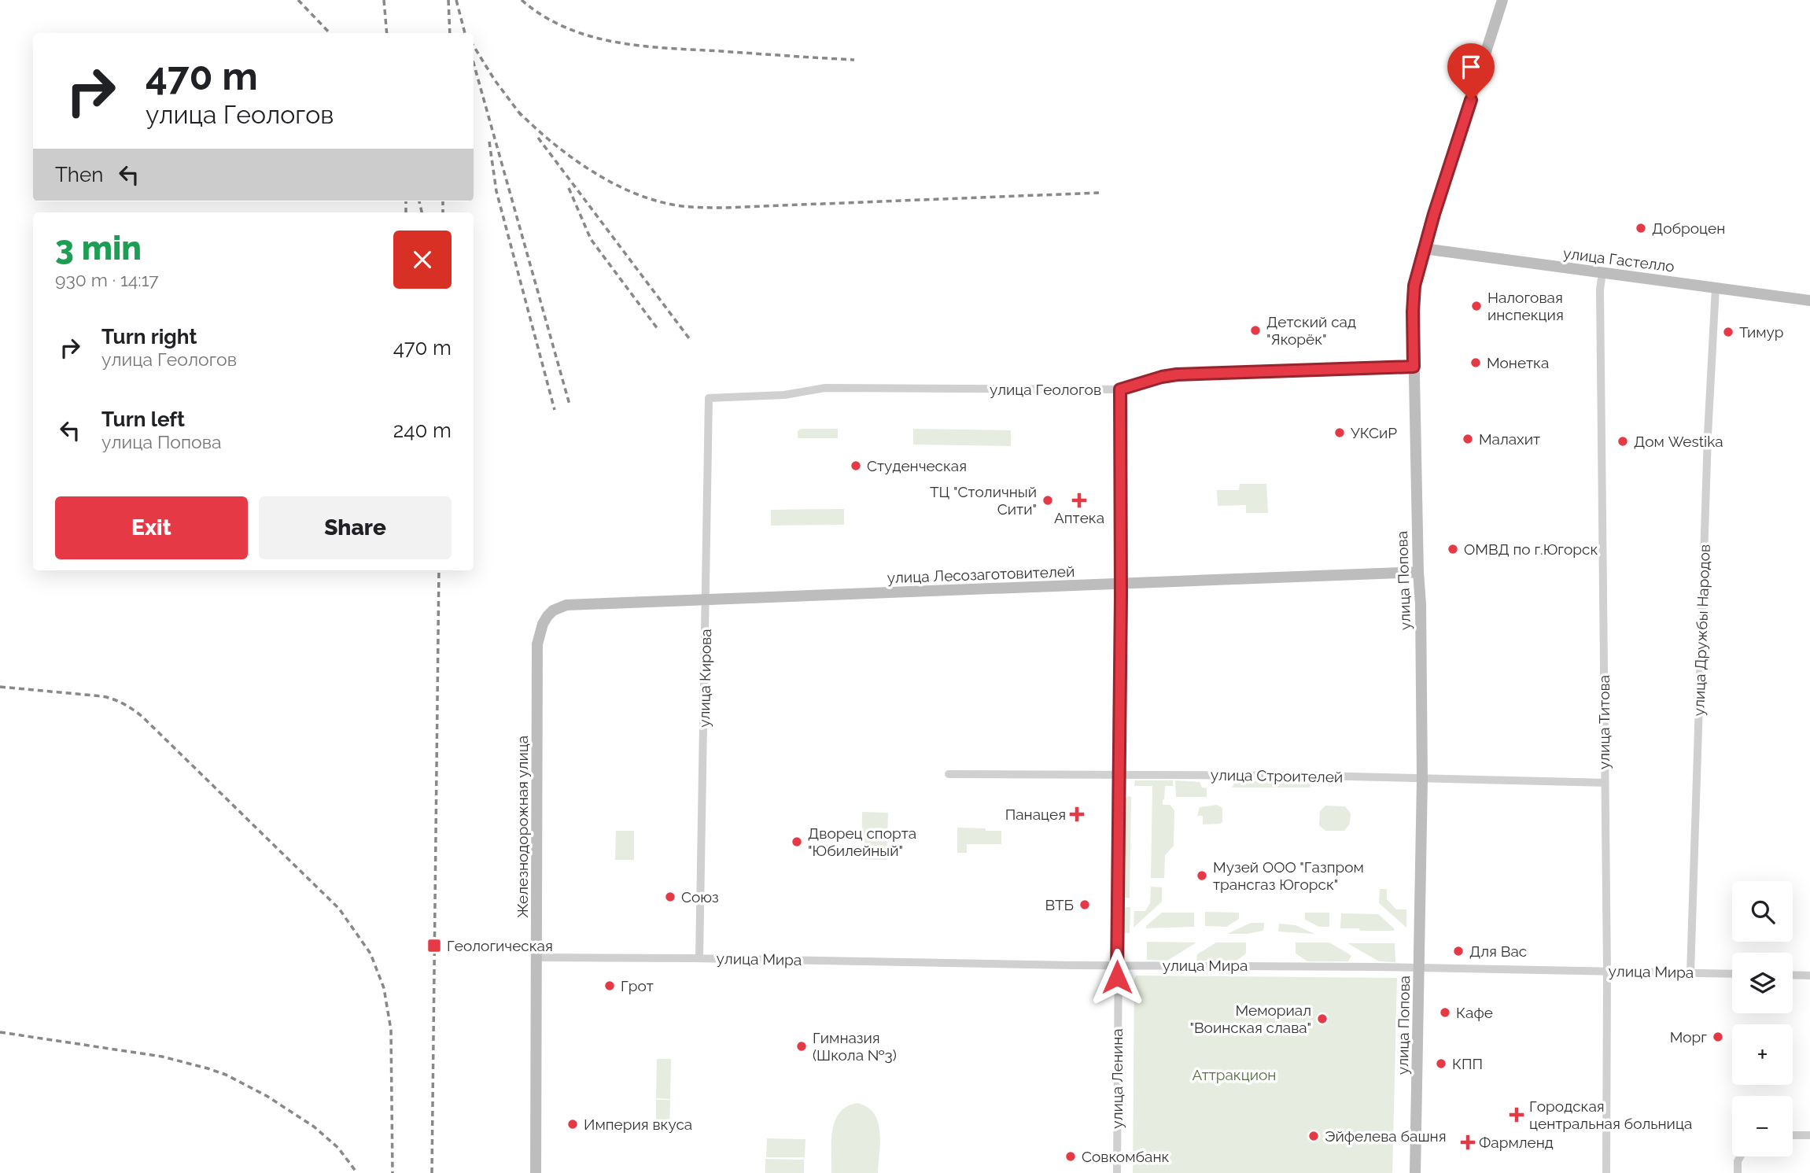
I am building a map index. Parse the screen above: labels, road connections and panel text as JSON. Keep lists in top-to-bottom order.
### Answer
{
  "streets": {
    "main road": [
      "улица Гастелло",
      "улица Лесозаготовителей",
      "улица Попова",
      "Железнодорожная улица"
    ],
    "street": [
      "улица Геологов",
      "улица Дружбы Народов",
      "улица Кирова",
      "улица Титова",
      "улица Строителей",
      "улица Мира",
      "улица Ленина"
    ]
  },
  "crossings": [
    ["улица Гастелло", "улица Попова"],
    ["улица Гастелло", "улица Дружбы Народов"],
    ["улица Гастелло", "улица Титова"],
    ["улица Геологов", "улица Попова"],
    ["улица Геологов", "улица Кирова"],
    ["улица Геологов", "улица Ленина"],
    ["улица Лесозаготовителей", "улица Попова"],
    ["улица Лесозаготовителей", "улица Кирова"],
    ["улица Лесозаготовителей", "Железнодорожная улица"],
    ["улица Лесозаготовителей", "улица Ленина"],
    ["улица Попова", "улица Строителей"],
    ["улица Попова", "улица Мира"],
    ["улица Дружбы Народов", "улица Мира"],
    ["улица Кирова", "улица Мира"],
    ["улица Титова", "улица Строителей"],
    ["улица Титова", "улица Мира"],
    ["улица Строителей", "улица Ленина"],
    ["Железнодорожная улица", "улица Мира"],
    ["улица Мира", "улица Ленина"]
  ],
  "parks": ["Аттракцион"],
  "places": {
    "other": [
      "Доброцен",
      "Налоговая инспекция",
      "Детский сад \"Якорёк\"",
      "Тимур",
      "Монетка",
      "УКСиР",
      "Малахит",
      "Дом Westika",
      "Студенческая",
      "ТЦ \"Столичный Сити\"",
      "ОМВД по г.Югорск",
      "Дворец спорта \"Юбилейный\"",
      "Музей ООО \"Газпром трансгаз Югорск\"",
      "Союз",
      "ВТБ",
      "Для Вас",
      "Грот",
      "Кафе",
      "Мемориал \"Воинская слава\"",
      "Морг",
      "Гимназия (Школа №3)",
      "КПП",
      "Империя вкуса",
      "Эйфелева башня",
      "Совкомбанк"
    ],
    "health": [
      "Аптека",
      "Панацея",
      "Городская центральная больница",
      "Фармленд"
    ],
    "transit": ["Геологическая"]
  },
  "page": {
    "turn": ["470 m", "улица Геологов"],
    "then": "Then",
    "heading": ["3 min", "930 m · 14:17"],
    "list": [
      {
        "name": "Turn right",
        "note": "улица Геологов",
        "value": "470 m"
      },
      {
        "name": "Turn left",
        "note": "улица Попова",
        "value": "240 m"
      }
    ],
    "buttons": ["Exit", "Share"],
    "map_buttons": ["+", "−"]
  }
}
